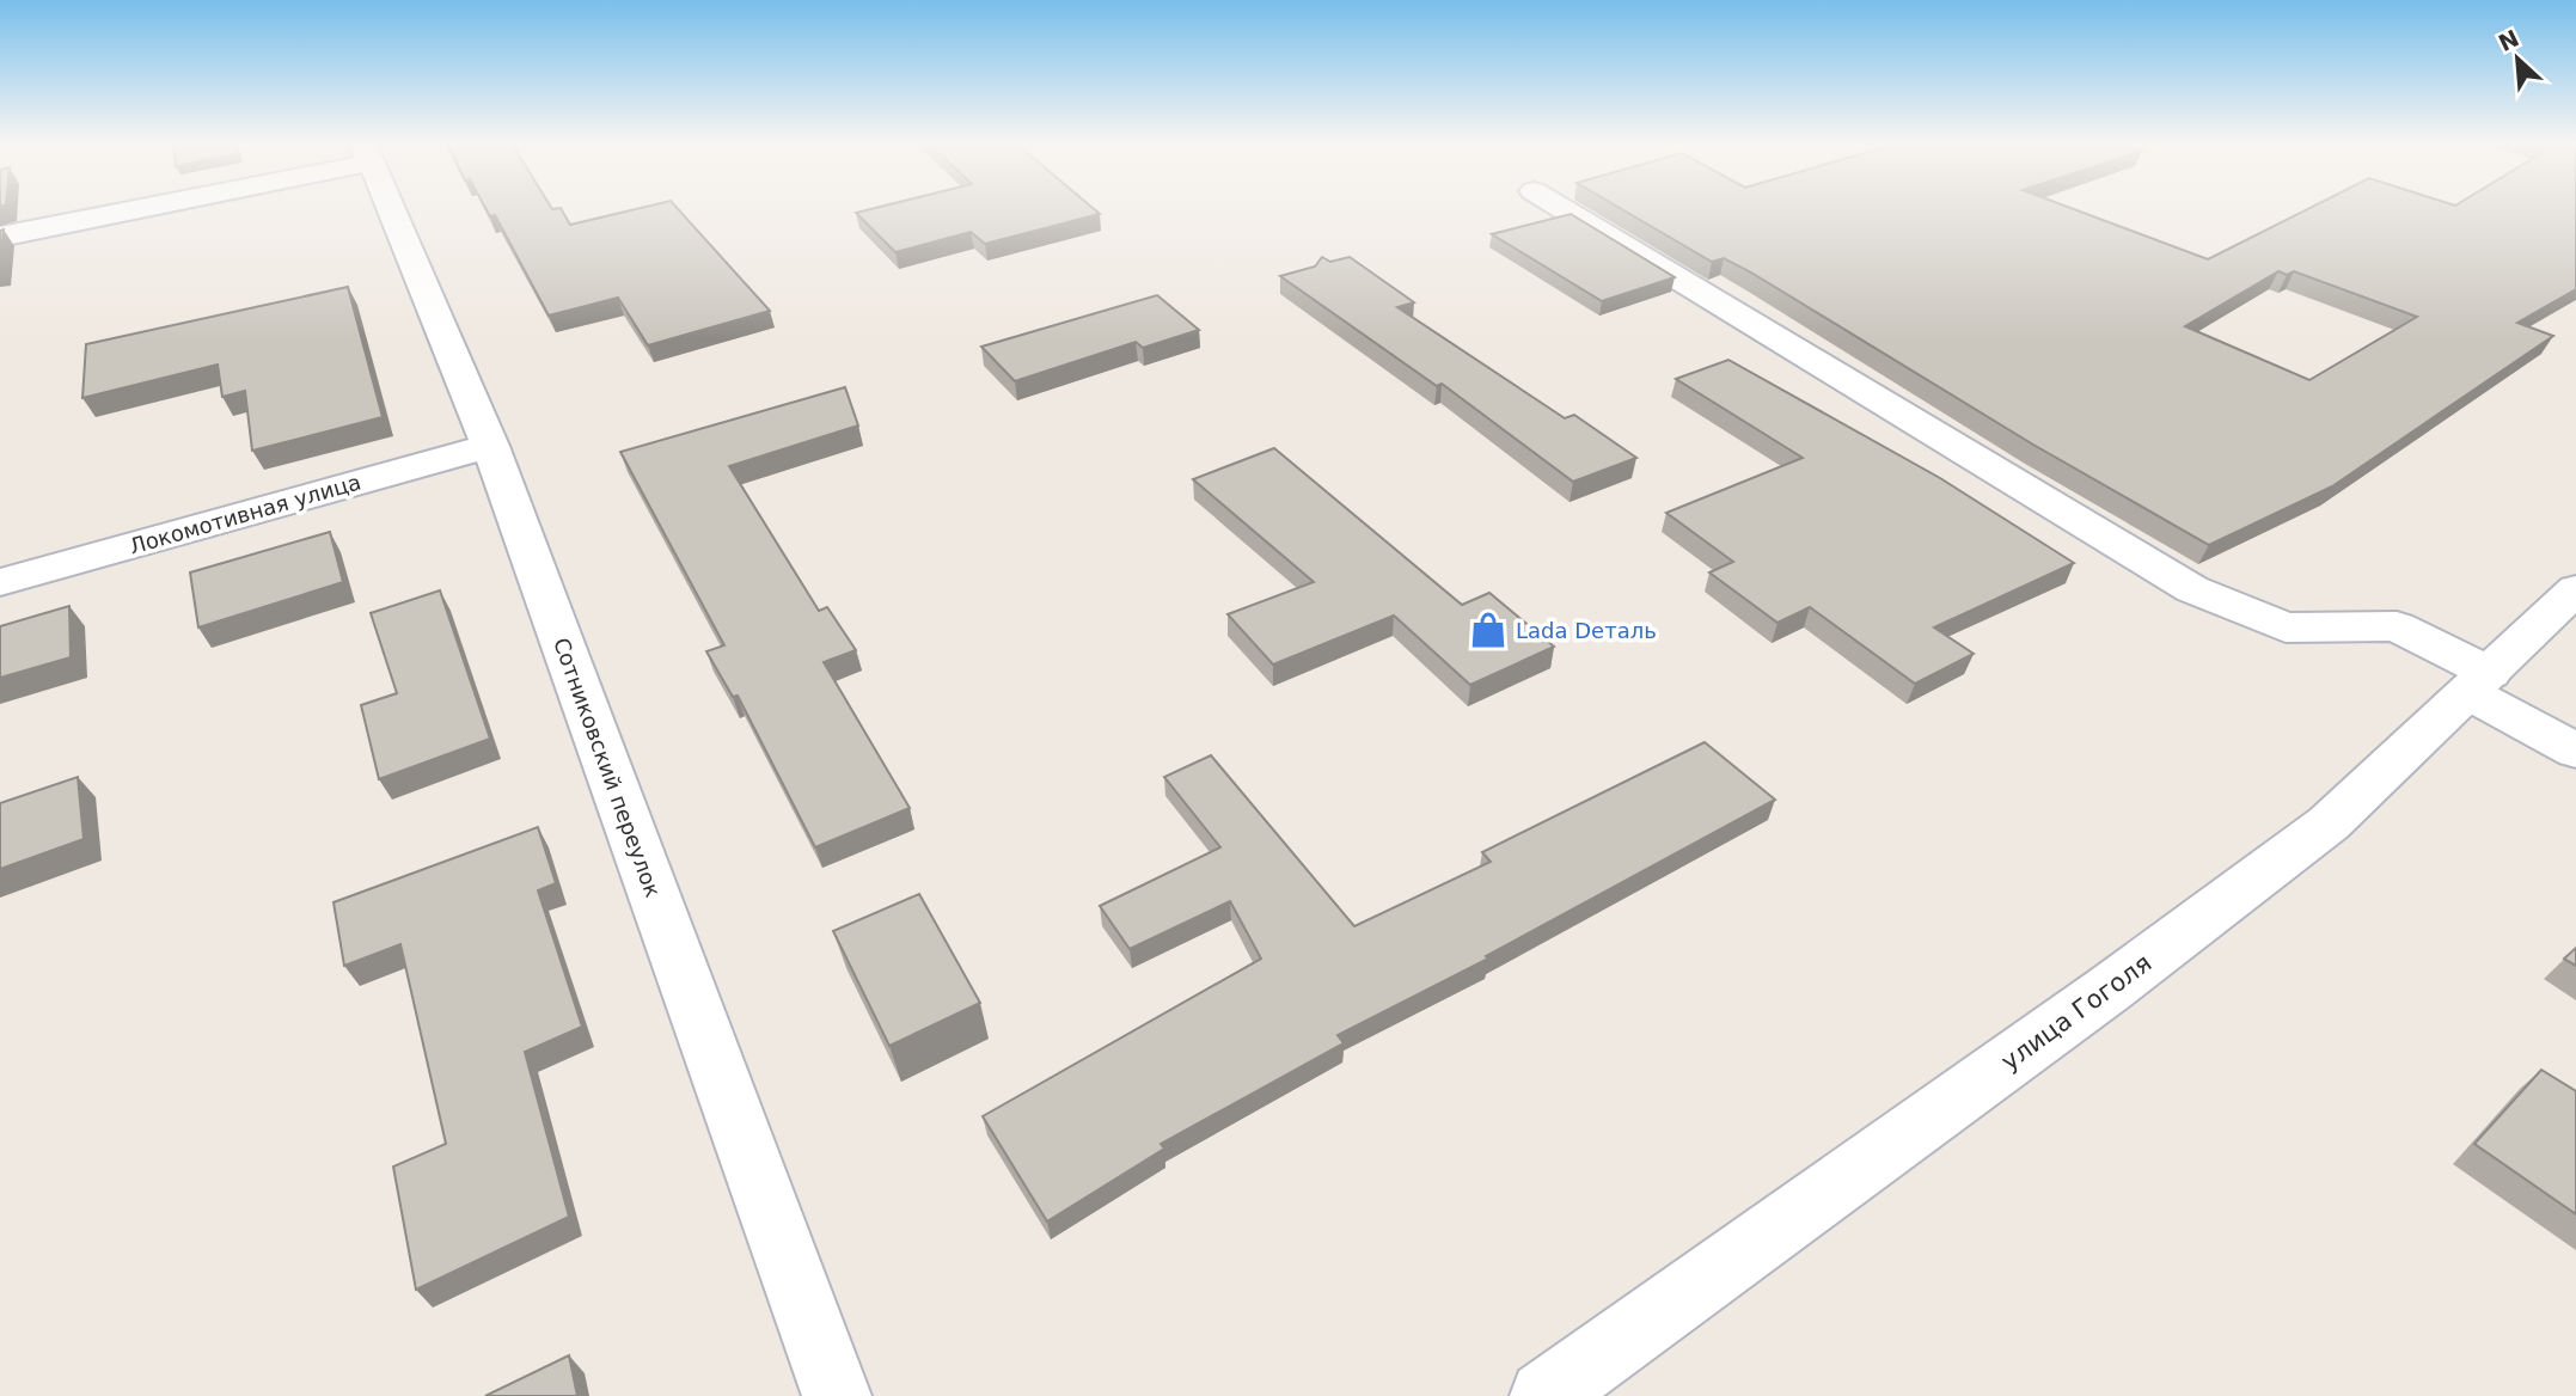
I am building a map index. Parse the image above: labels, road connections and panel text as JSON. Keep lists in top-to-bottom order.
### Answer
{
  "streets": {
    "street": ["Локомотивная улица", "Сотниковский переулок", "улица Гоголя"]
  },
  "crossings": [
    ["Локомотивная улица", "Сотниковский переулок"]
  ],
  "places": {
    "shop": ["Lada Dеталь"]
  },
  "north": "top left"
}
